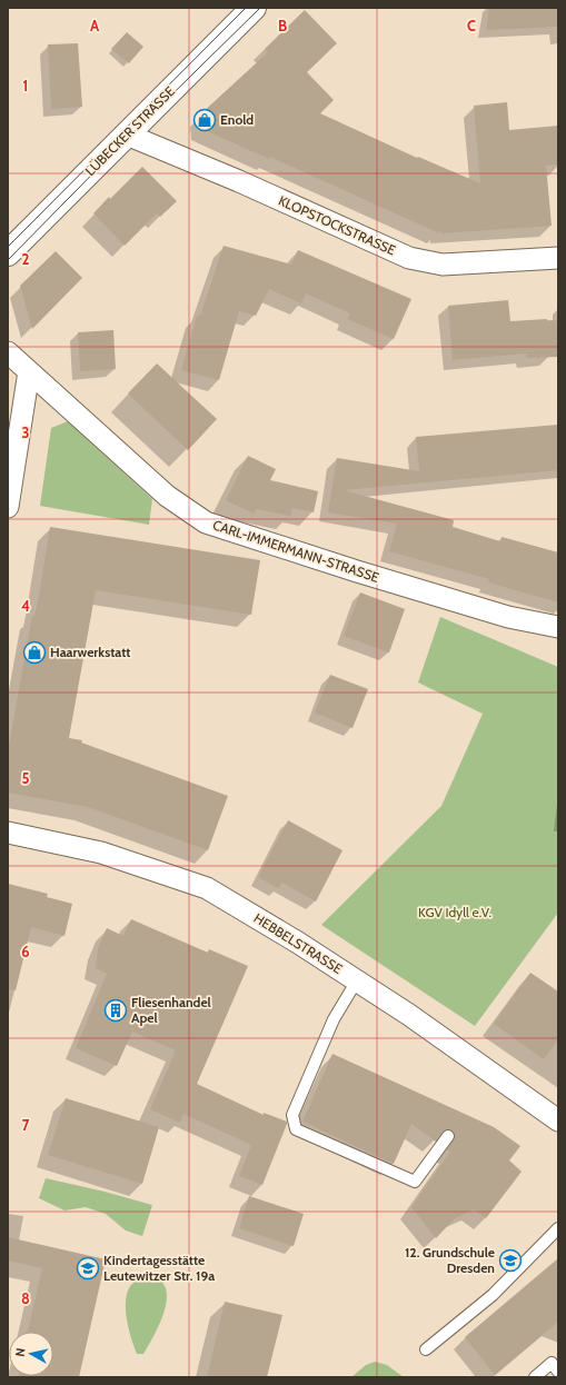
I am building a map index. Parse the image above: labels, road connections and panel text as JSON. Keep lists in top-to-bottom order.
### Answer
{
  "streets": {
    "main road": ["LÜBECKER STRASSE"],
    "street": ["KLOPSTOCKSTRASSE", "CARL-IMMERMANN-STRASSE", "HEBBELSTRASSE"]
  },
  "crossings": [
    ["LÜBECKER STRASSE", "KLOPSTOCKSTRASSE"]
  ],
  "parks": ["KGV Idyll e.V."],
  "places": {
    "shop": ["Enold", "Haarwerkstatt"],
    "building": ["Fliesenhandel Apel"],
    "school or university": ["12. Grundschule Dresden", "Kindertagesstätte Leutewitzer Str. 19a"]
  },
  "north": "left",
  "grid": {
    "columns": ["A", "B", "C"],
    "rows": [
      "1",
      "2",
      "3",
      "4",
      "5",
      "6",
      "7",
      "8"
    ]
  }
}
